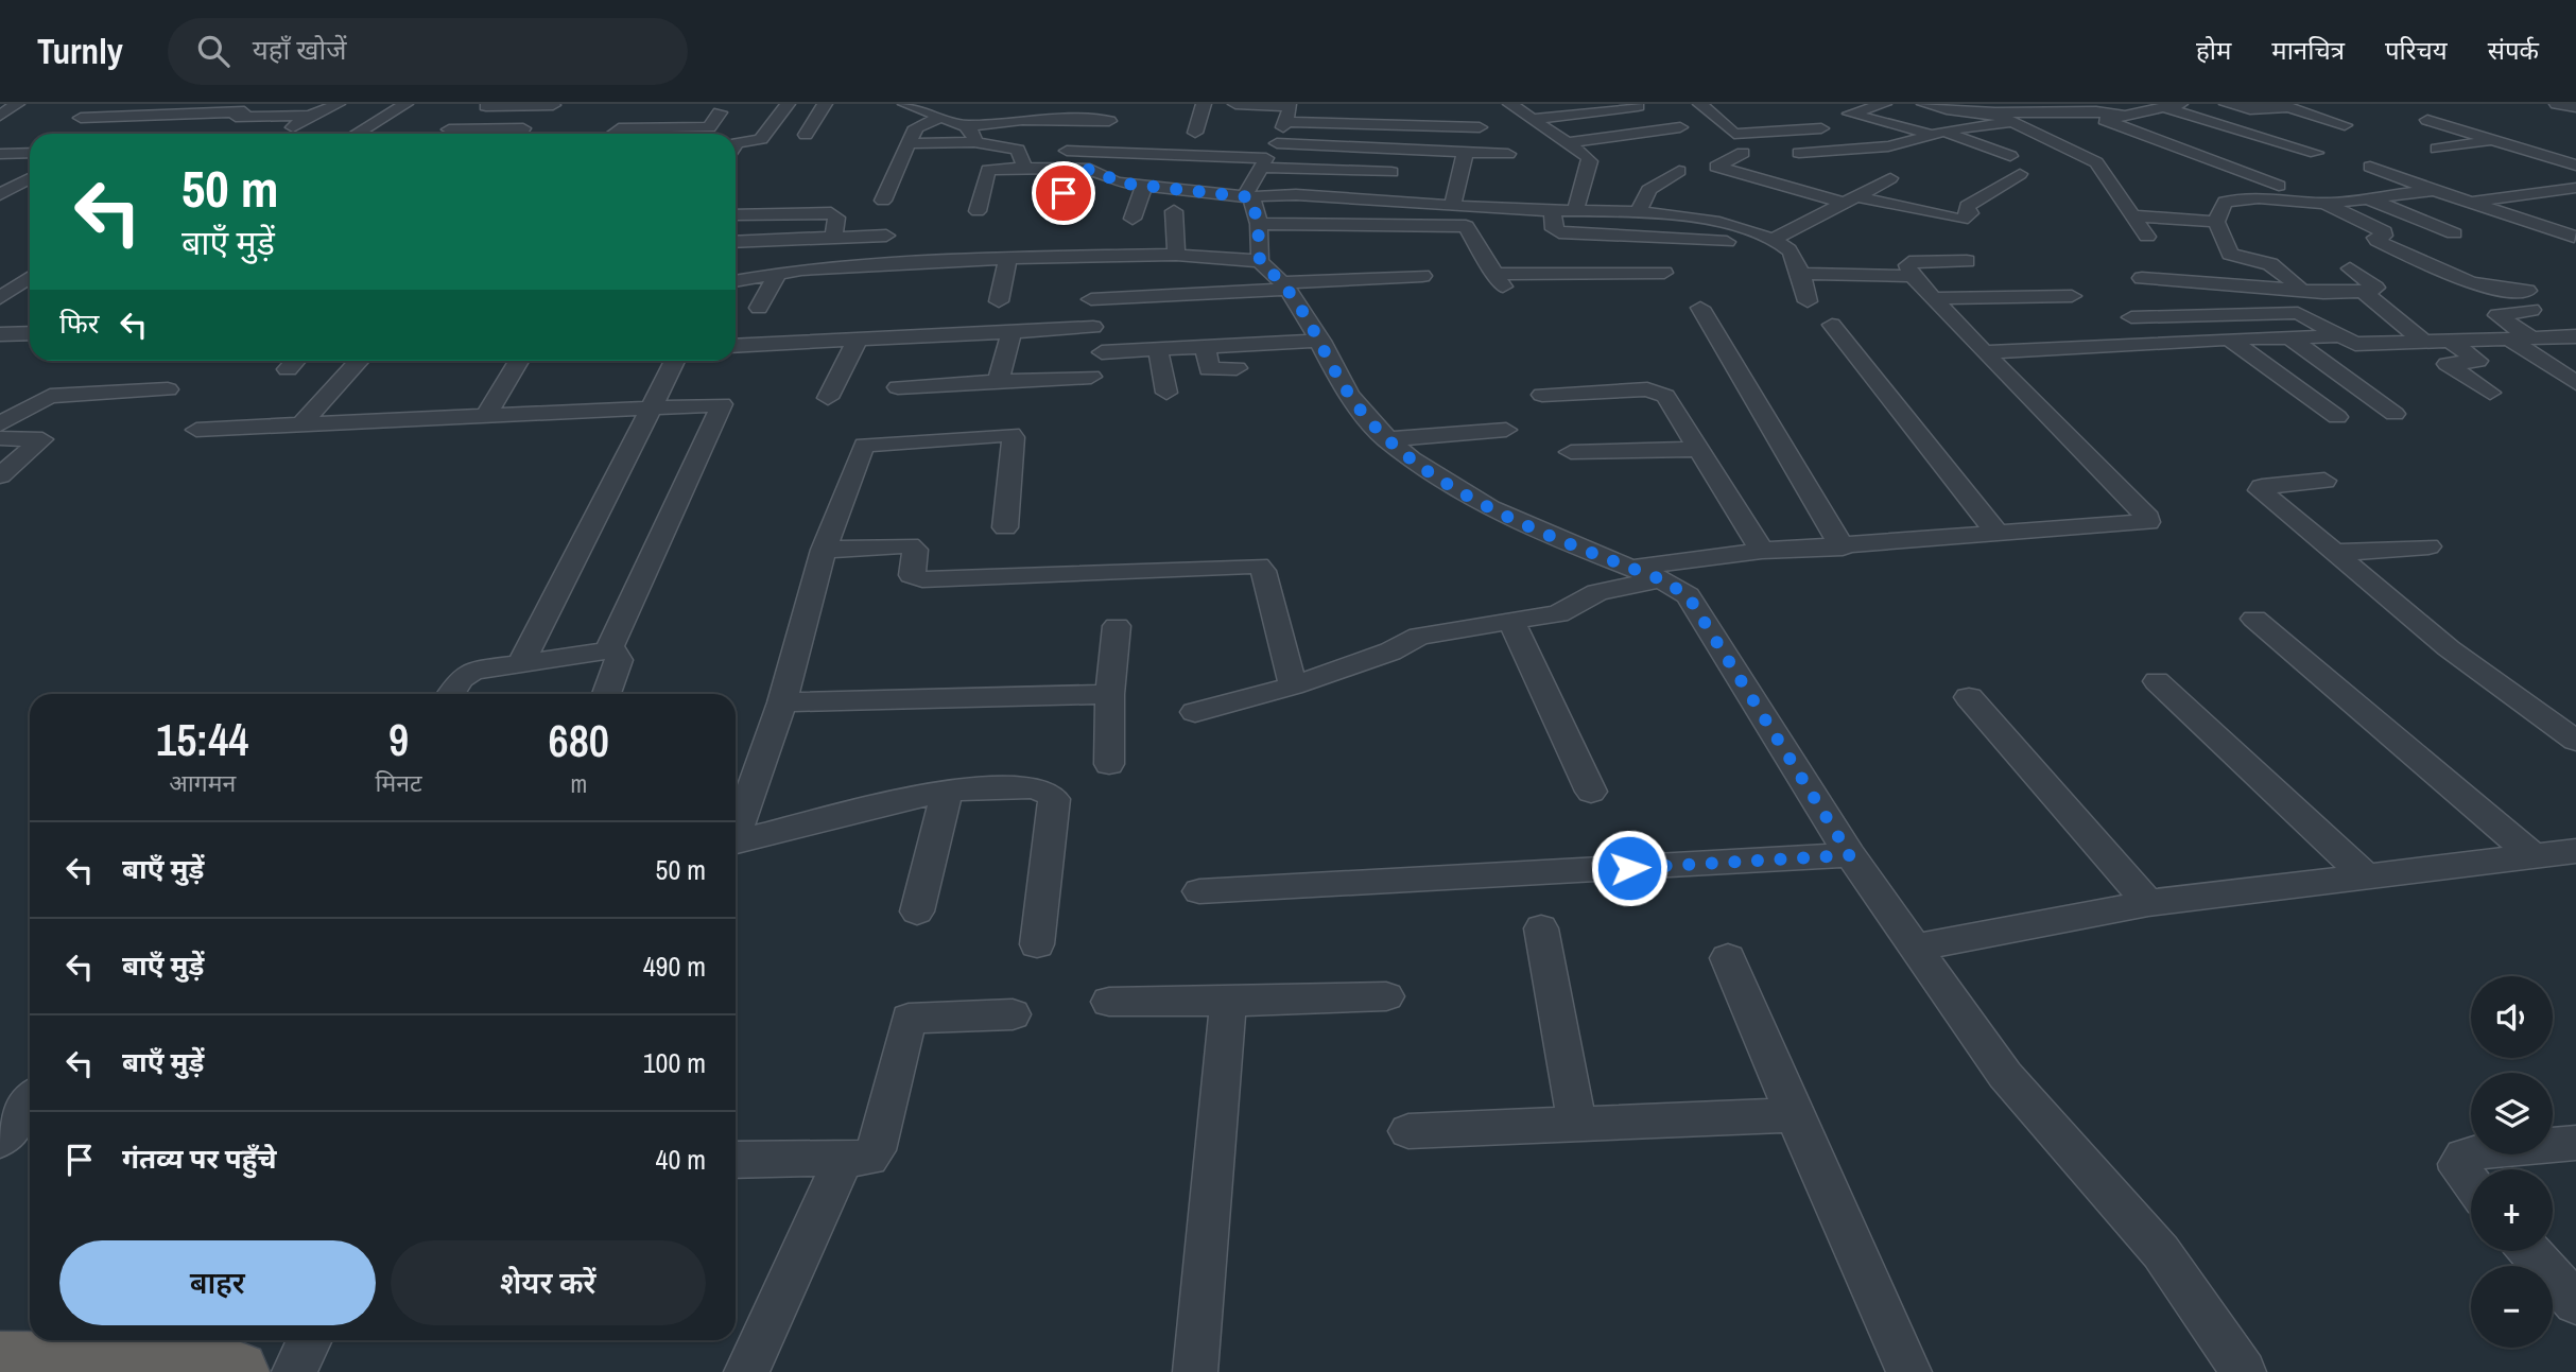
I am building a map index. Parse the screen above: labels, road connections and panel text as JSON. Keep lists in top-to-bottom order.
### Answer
{
  "page": {
    "header": "Turnly",
    "search": "यहाँ खोजें",
    "nav": [
      "होम",
      "मानचित्र",
      "परिचय",
      "संपर्क"
    ],
    "turn": ["50 m", "बाएँ मुड़ें"],
    "then": "फिर",
    "eta": [
      "15:44",
      "आगमन",
      "9",
      "मिनट",
      "680",
      "m"
    ],
    "list": [
      {
        "name": "बाएँ मुड़ें",
        "value": "50 m"
      },
      {
        "name": "बाएँ मुड़ें",
        "value": "490 m"
      },
      {
        "name": "बाएँ मुड़ें",
        "value": "100 m"
      },
      {
        "name": "गंतव्य पर पहुँचे",
        "value": "40 m"
      }
    ],
    "map_buttons": ["+", "−"],
    "buttons": ["बाहर", "शेयर करें"]
  }
}
